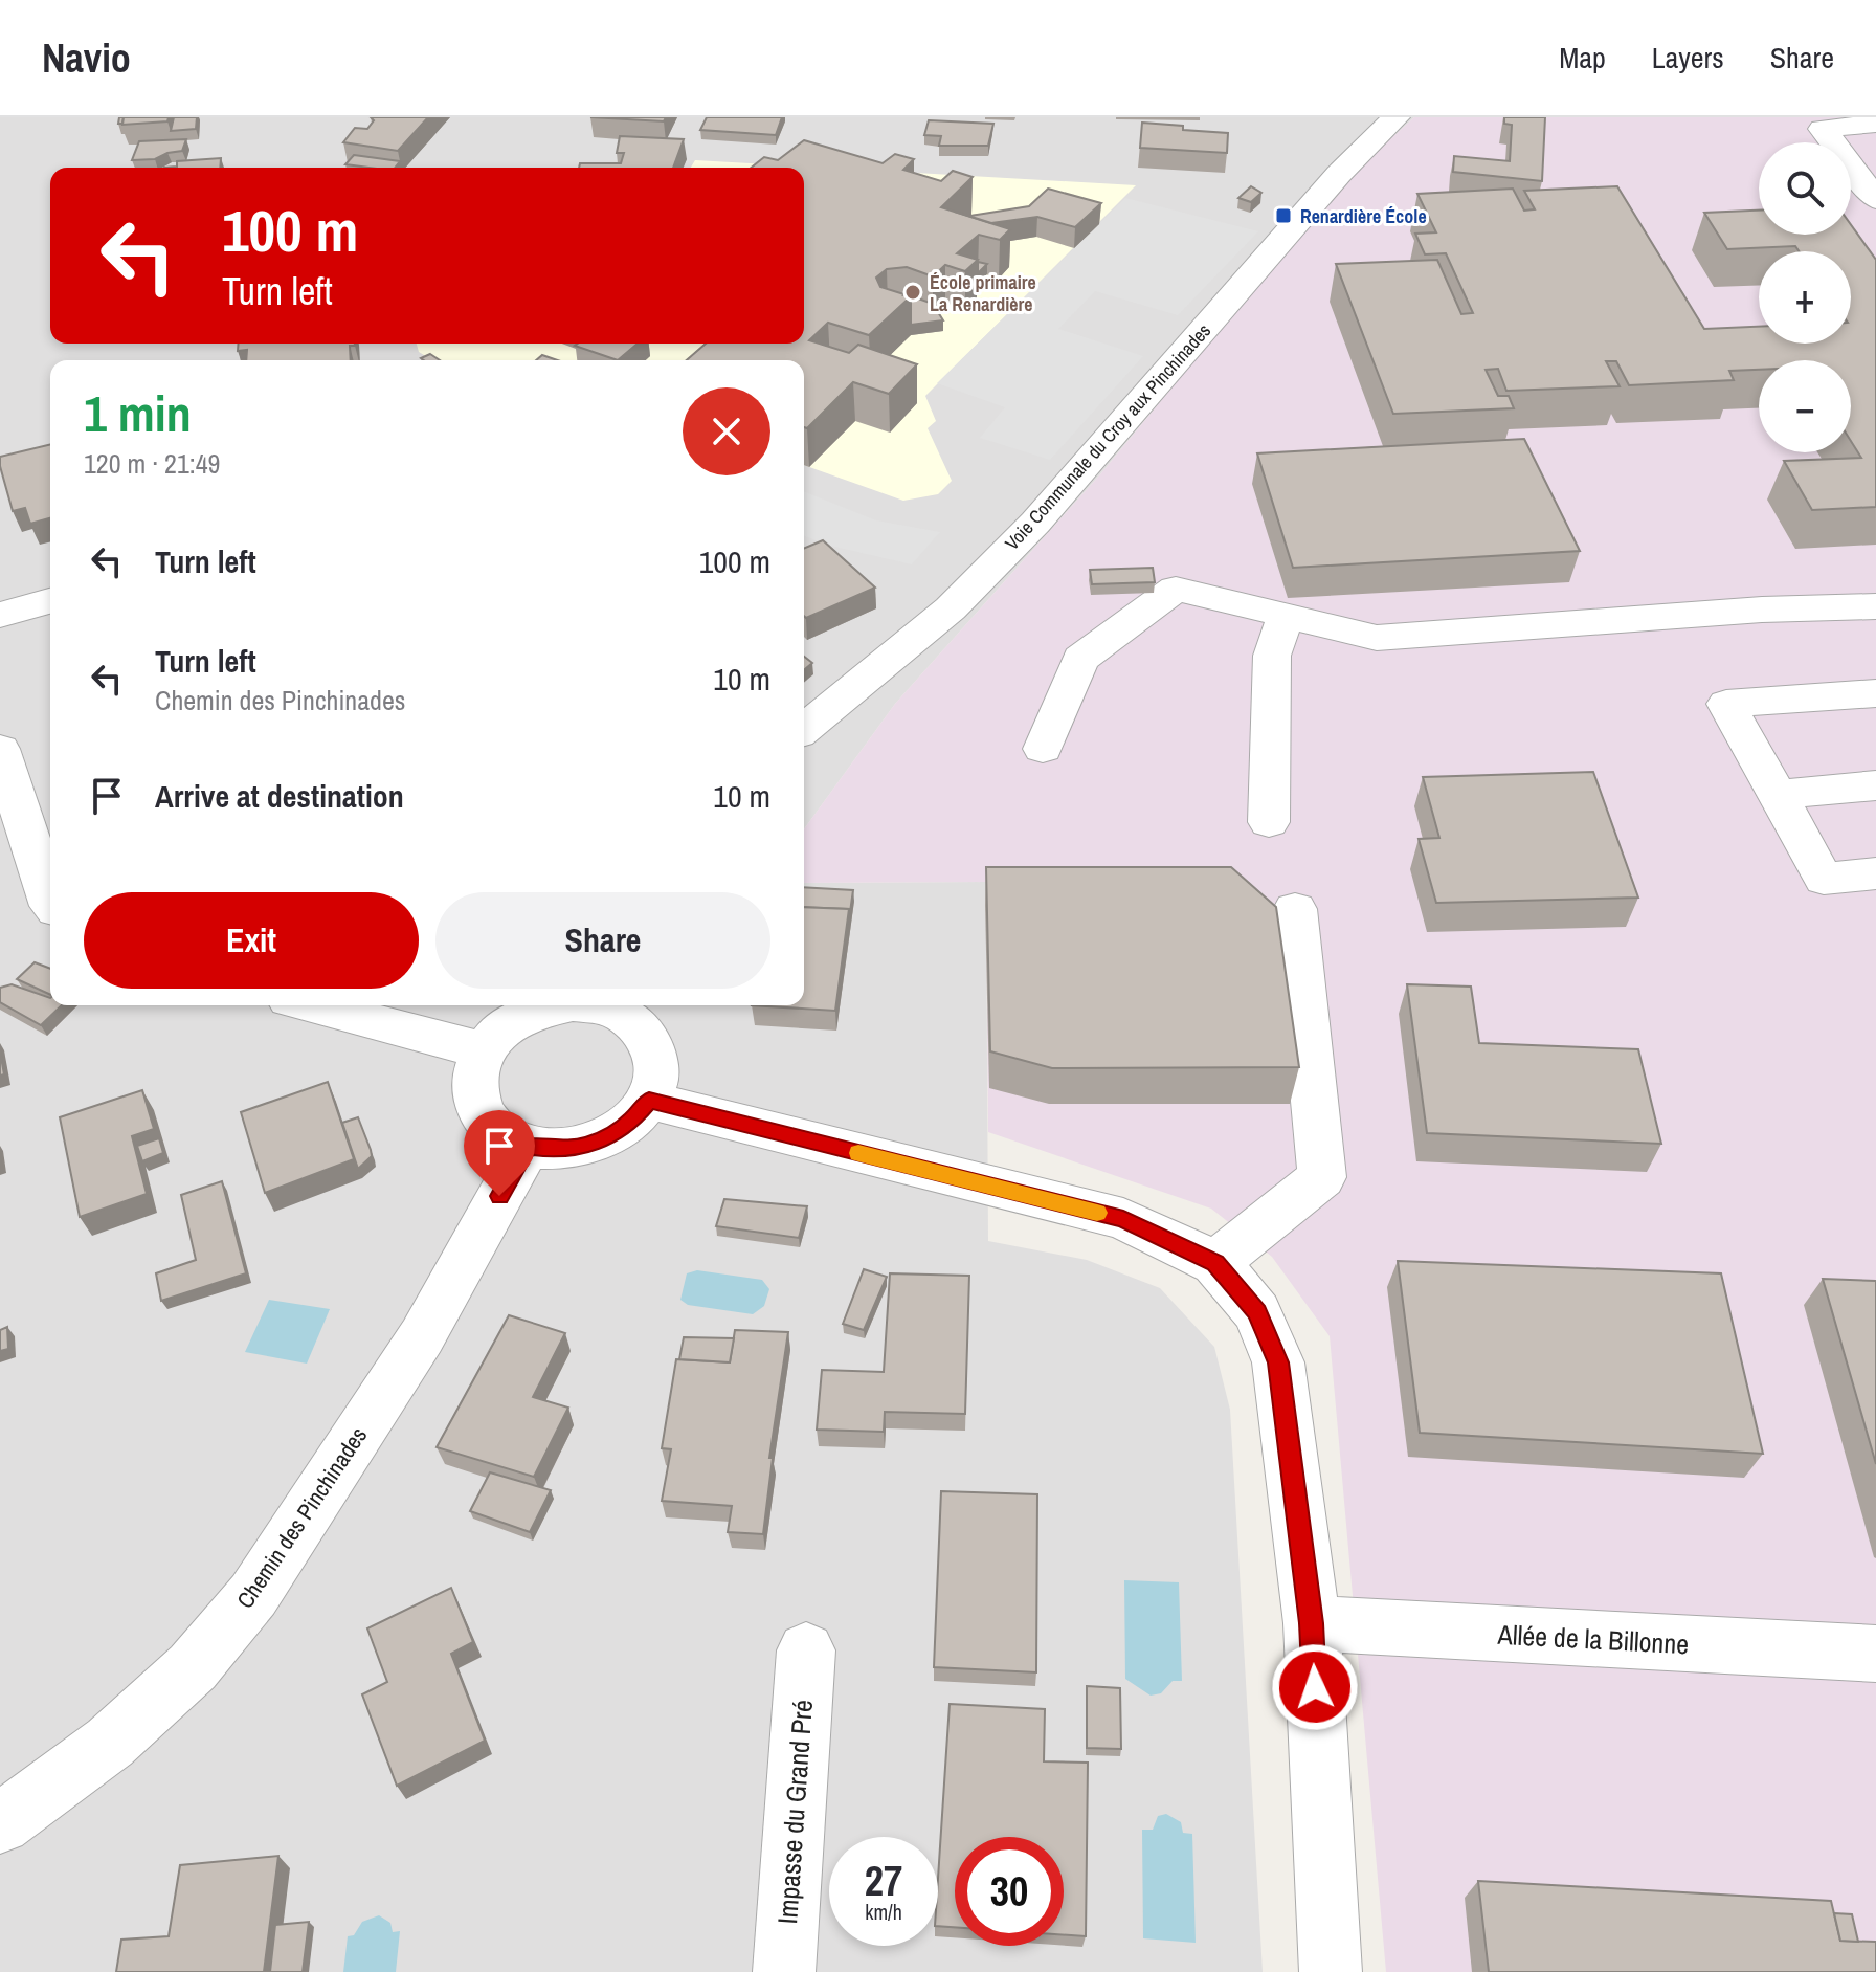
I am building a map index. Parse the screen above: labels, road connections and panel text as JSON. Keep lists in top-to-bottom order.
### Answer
{
  "streets": {
    "street": [
      "Voie Communale du Croy aux Pinchinades",
      "Chemin des Pinchinades",
      "Allée de la Billonne",
      "Impasse du Grand Pré"
    ]
  },
  "places": {
    "transit": ["Renardière École"],
    "other": ["École primaire La Renardière"]
  },
  "page": {
    "header": "Navio",
    "nav": ["Map", "Layers", "Share"],
    "map_buttons": ["+", "−"],
    "turn": ["100 m", "Turn left"],
    "heading": ["1 min", "120 m · 21:49"],
    "list": [
      {
        "name": "Turn left",
        "value": "100 m"
      },
      {
        "name": "Turn left",
        "note": "Chemin des Pinchinades",
        "value": "10 m"
      },
      {
        "name": "Arrive at destination",
        "value": "10 m"
      }
    ],
    "buttons": ["Exit", "Share"],
    "speed": "27 km/h",
    "limit": "30"
  }
}
